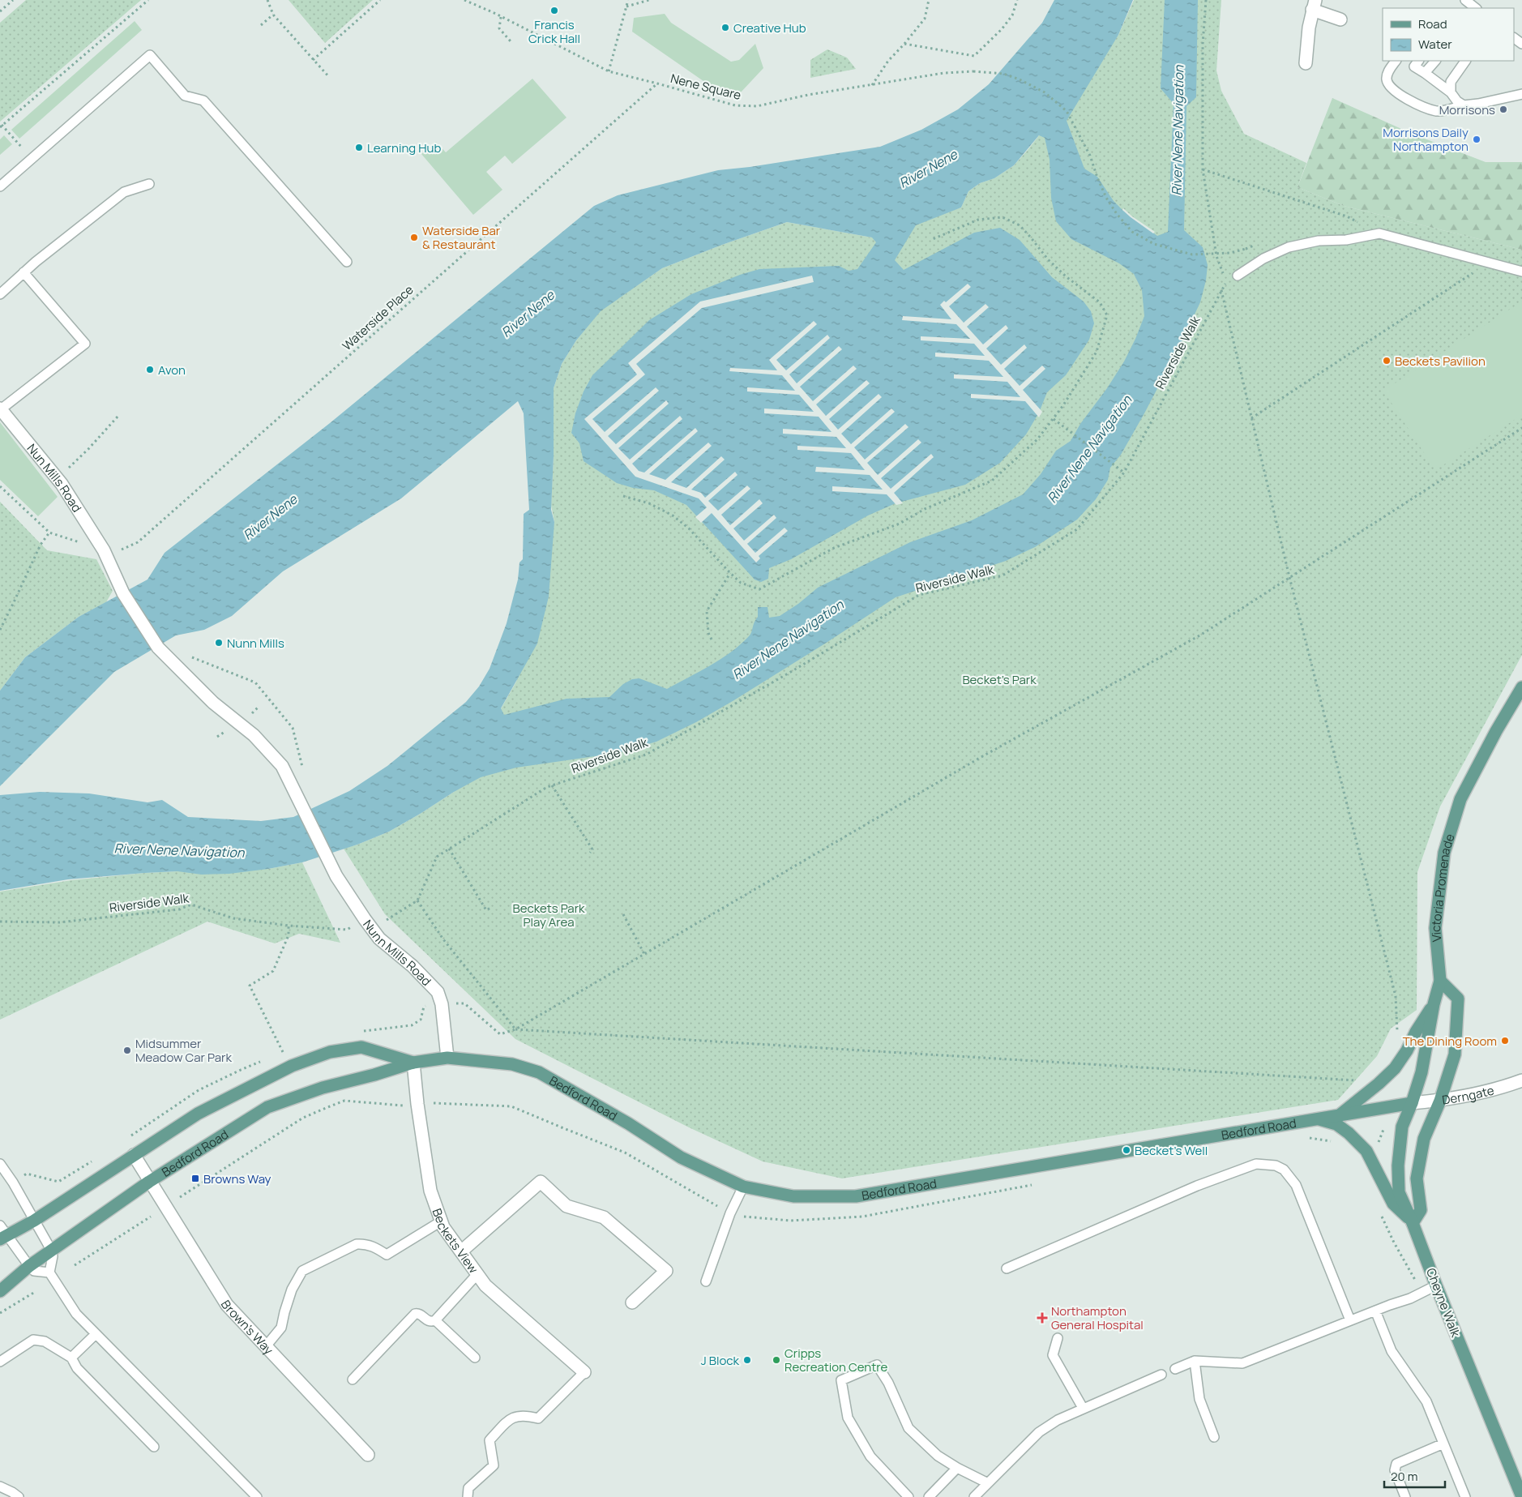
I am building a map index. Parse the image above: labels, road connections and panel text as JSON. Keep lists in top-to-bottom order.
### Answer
{
  "streets": {
    "main road": ["Victoria Promenade", "Bedford Road", "Cheyne Walk"],
    "street": [
      "Nun Mills Road",
      "Nunn Mills Road",
      "Derngate",
      "Beckets View",
      "Brown's Way"
    ],
    "path": ["Nene Square", "Waterside Place", "Riverside Walk"]
  },
  "crossings": [
    ["Nene Square", "Waterside Place"],
    ["Waterside Place", "Nun Mills Road"],
    ["Nun Mills Road", "Nunn Mills Road"],
    ["Victoria Promenade", "Derngate"],
    ["Victoria Promenade", "Bedford Road"],
    ["Victoria Promenade", "Cheyne Walk"],
    ["Nunn Mills Road", "Bedford Road"],
    ["Derngate", "Bedford Road"],
    ["Derngate", "Cheyne Walk"],
    ["Bedford Road", "Beckets View"],
    ["Bedford Road", "Cheyne Walk"],
    ["Bedford Road", "Brown's Way"]
  ],
  "water": ["River Nene Navigation", "River Nene"],
  "parks": ["Becket's Park", "Beckets Park Play Area"],
  "places": {
    "other": [
      "Francis Crick Hall",
      "Creative Hub",
      "Morrisons",
      "Morrisons Daily Northampton",
      "Learning Hub",
      "Waterside Bar & Restaurant",
      "Beckets Pavilion",
      "Avon",
      "Nunn Mills",
      "The Dining Room",
      "Midsummer Meadow Car Park",
      "Becket's Well",
      "J Block",
      "Cripps Recreation Centre"
    ],
    "transit": ["Browns Way"],
    "health": ["Northampton General Hospital"]
  },
  "legend": ["Road", "Water"],
  "scale_bar": "20 m"
}
